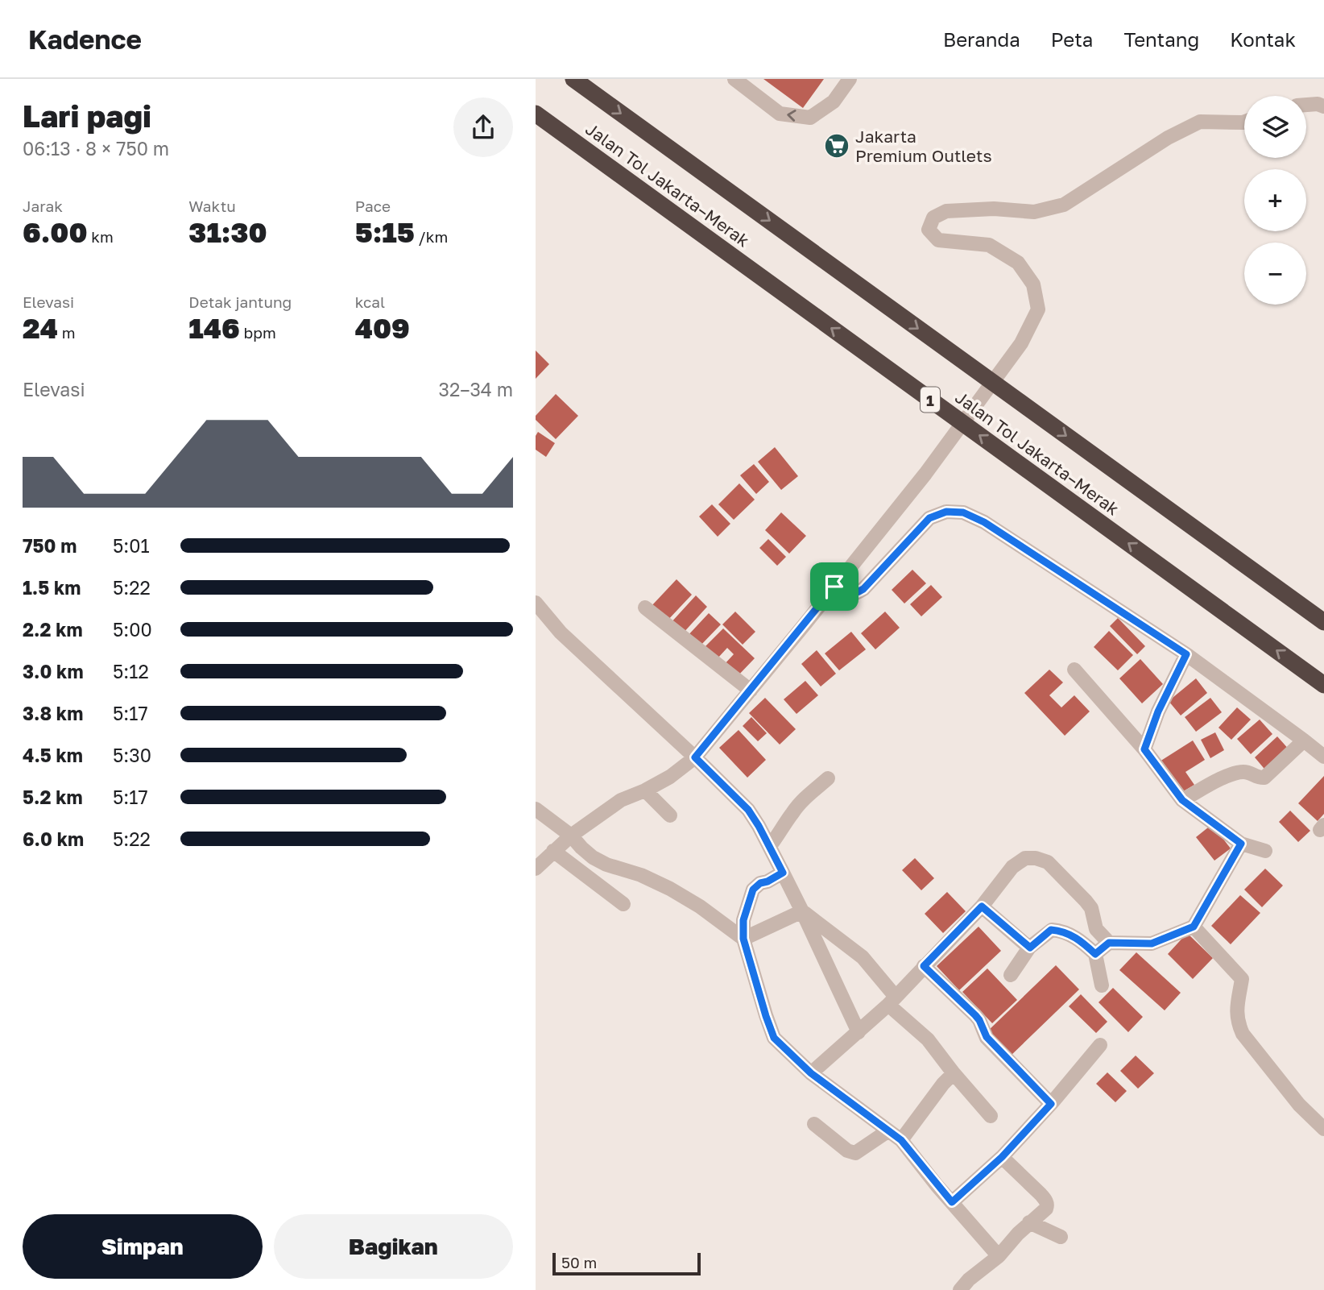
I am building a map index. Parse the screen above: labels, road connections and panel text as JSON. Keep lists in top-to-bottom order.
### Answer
{
  "streets": {
    "highway": ["Jalan Tol Jakarta–Merak", "1"]
  },
  "places": {
    "supermarket": ["Jakarta Premium Outlets"]
  },
  "scale_bar": "50 m",
  "page": {
    "header": "Kadence",
    "nav": [
      "Beranda",
      "Peta",
      "Tentang",
      "Kontak"
    ],
    "heading": ["Lari pagi", "06:13 · 8 × 750 m"],
    "map_buttons": ["+", "−"],
    "stats": [
      ["Jarak", "6.00 km"],
      ["Waktu", "31:30"],
      ["Pace", "5:15 /km"],
      ["Elevasi", "24 m"],
      ["Detak jantung", "146 bpm"],
      ["kcal", "409"]
    ],
    "chart": ["Elevasi", "32–34 m"],
    "list": [
      {
        "name": "750 m",
        "note": "5:01"
      },
      {
        "name": "1.5 km",
        "note": "5:22"
      },
      {
        "name": "2.2 km",
        "note": "5:00"
      },
      {
        "name": "3.0 km",
        "note": "5:12"
      },
      {
        "name": "3.8 km",
        "note": "5:17"
      },
      {
        "name": "4.5 km",
        "note": "5:30"
      },
      {
        "name": "5.2 km",
        "note": "5:17"
      },
      {
        "name": "6.0 km",
        "note": "5:22"
      }
    ],
    "buttons": ["Simpan", "Bagikan"],
    "scale": "50 m"
  }
}
